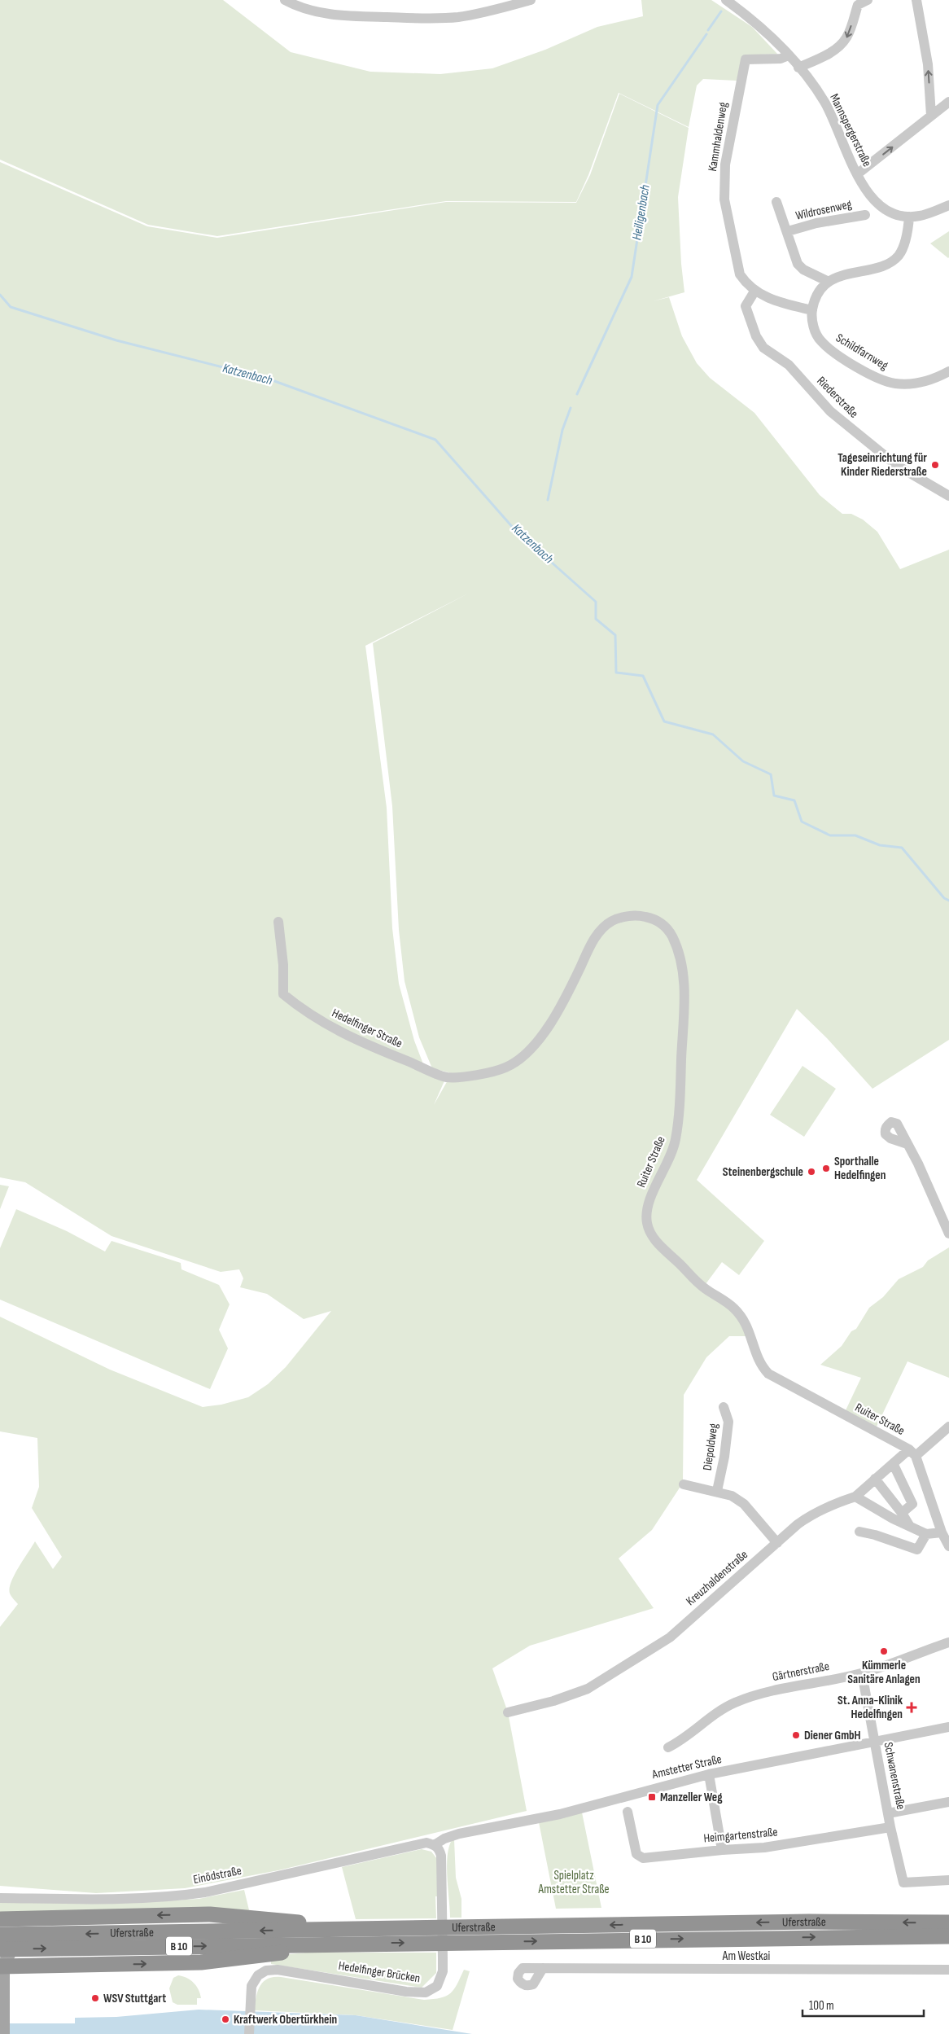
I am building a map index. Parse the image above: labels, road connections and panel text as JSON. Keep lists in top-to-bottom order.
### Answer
{
  "streets": {
    "highway": ["Uferstraße", "B 10"],
    "street": [
      "Mannspergerstraße",
      "Kammhaldenweg",
      "Wildrosenweg",
      "Schildfarnweg",
      "Riederstraße",
      "Hedelfinger Straße",
      "Ruiter Straße",
      "Diepoldweg",
      "Kreuzhaldenstraße",
      "Gärtnerstraße",
      "Amstetter Straße",
      "Schwanenstraße",
      "Heimgartenstraße",
      "Einödstraße",
      "Am Westkai",
      "Hedelfinger Brücken"
    ]
  },
  "crossings": [
    ["Mannspergerstraße", "Kammhaldenweg"],
    ["Kammhaldenweg", "Schildfarnweg"],
    ["Kammhaldenweg", "Riederstraße"],
    ["Hedelfinger Straße", "Ruiter Straße"],
    ["Diepoldweg", "Kreuzhaldenstraße"],
    ["Gärtnerstraße", "Schwanenstraße"],
    ["Amstetter Straße", "Schwanenstraße"],
    ["Amstetter Straße", "Einödstraße"],
    ["Amstetter Straße", "Hedelfinger Brücken"],
    ["Schwanenstraße", "Heimgartenstraße"],
    ["Einödstraße", "Hedelfinger Brücken"],
    ["Uferstraße", "B 10"]
  ],
  "water": ["Heiligenbach", "Katzenbach"],
  "parks": ["Spielplatz Amstetter Straße"],
  "places": {
    "other": [
      "Tageseinrichtung für Kinder Riederstraße",
      "Sporthalle Hedelfingen",
      "Steinenbergschule",
      "Kümmerle Sanitäre Anlagen",
      "Diener GmbH",
      "WSV Stuttgart",
      "Kraftwerk Obertürkhein"
    ],
    "health": ["St. Anna-Klinik Hedelfingen"],
    "transit": ["Manzeller Weg"]
  },
  "scale_bar": "100 m"
}
